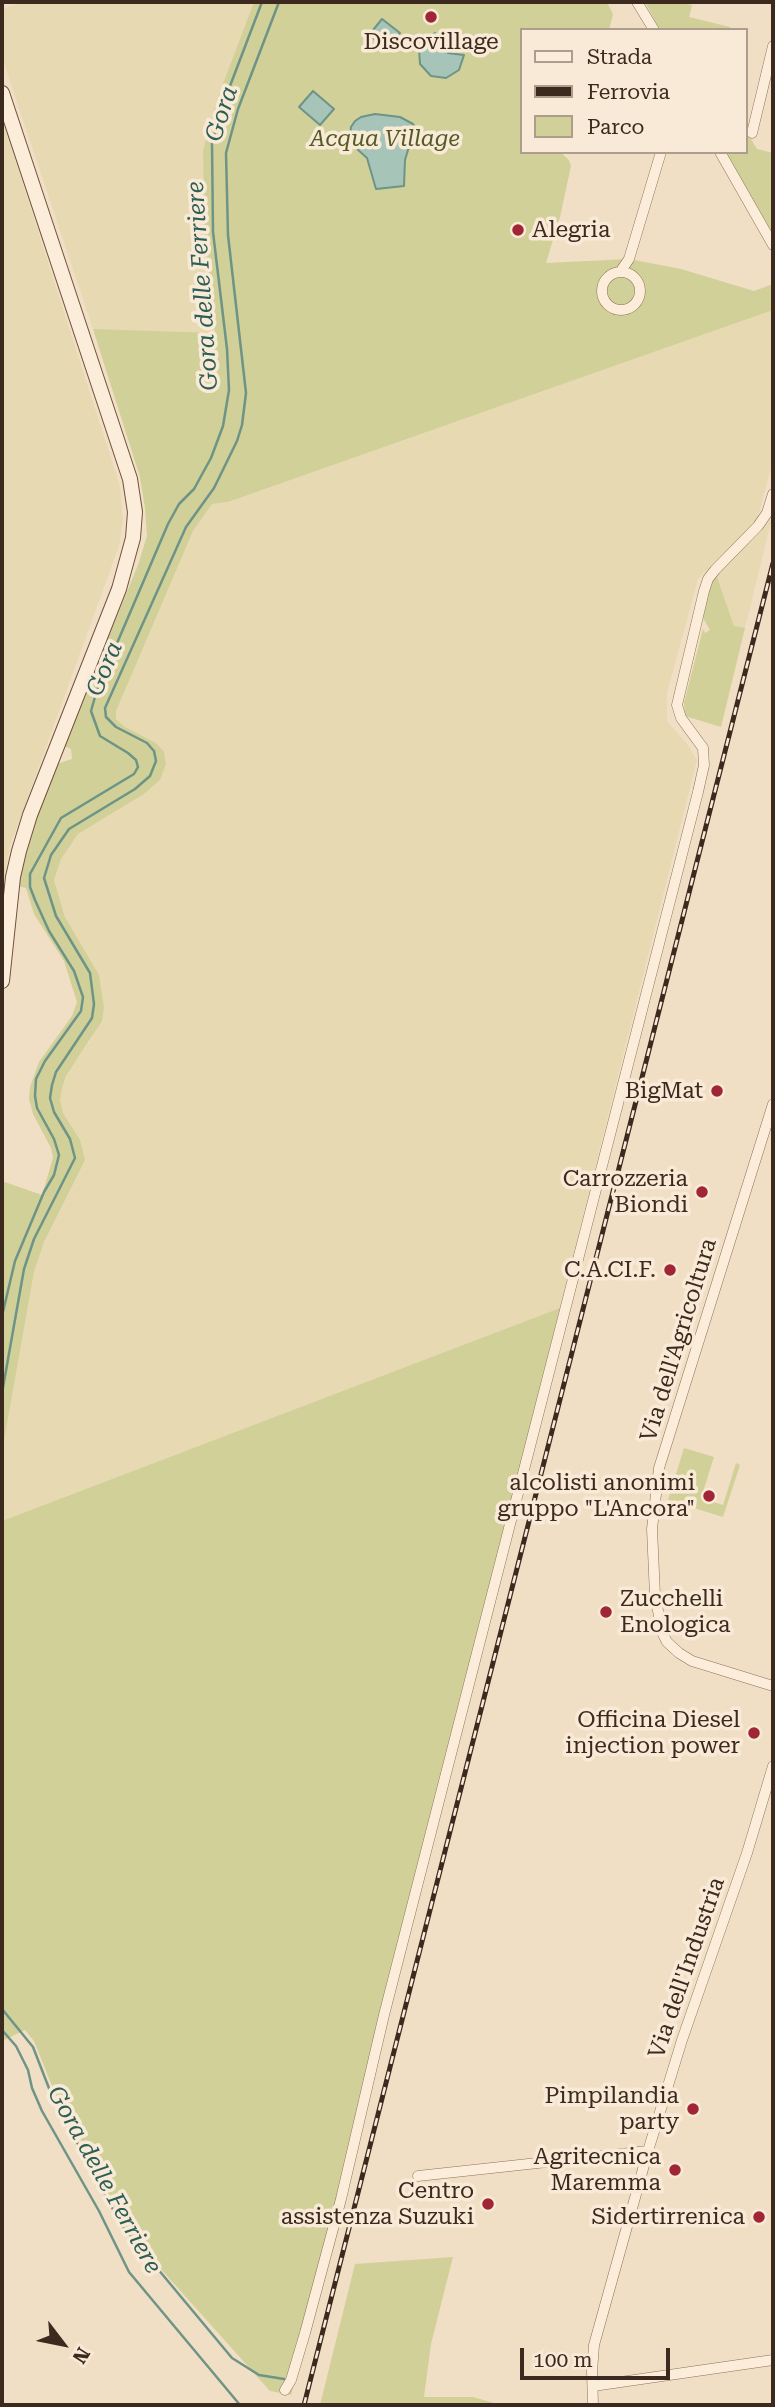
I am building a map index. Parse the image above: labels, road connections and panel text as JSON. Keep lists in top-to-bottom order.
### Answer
{
  "streets": {
    "street": ["Via dell'Agricoltura", "Via dell'Industria"]
  },
  "water": ["Gora", "Gora delle Ferriere"],
  "parks": ["Acqua Village"],
  "places": [
    "Discovillage",
    "Alegria",
    "BigMat",
    "Carrozzeria Biondi",
    "C.A.CI.F.",
    "alcolisti anonimi gruppo \"L'Ancora\"",
    "Zucchelli Enologica",
    "Officina Diesel injection power",
    "Pimpilandia party",
    "Agritecnica Maremma",
    "Centro assistenza Suzuki",
    "Sidertirrenica"
  ],
  "legend": ["Strada", "Ferrovia", "Parco"],
  "scale_bar": "100 m",
  "north": "bottom right"
}
